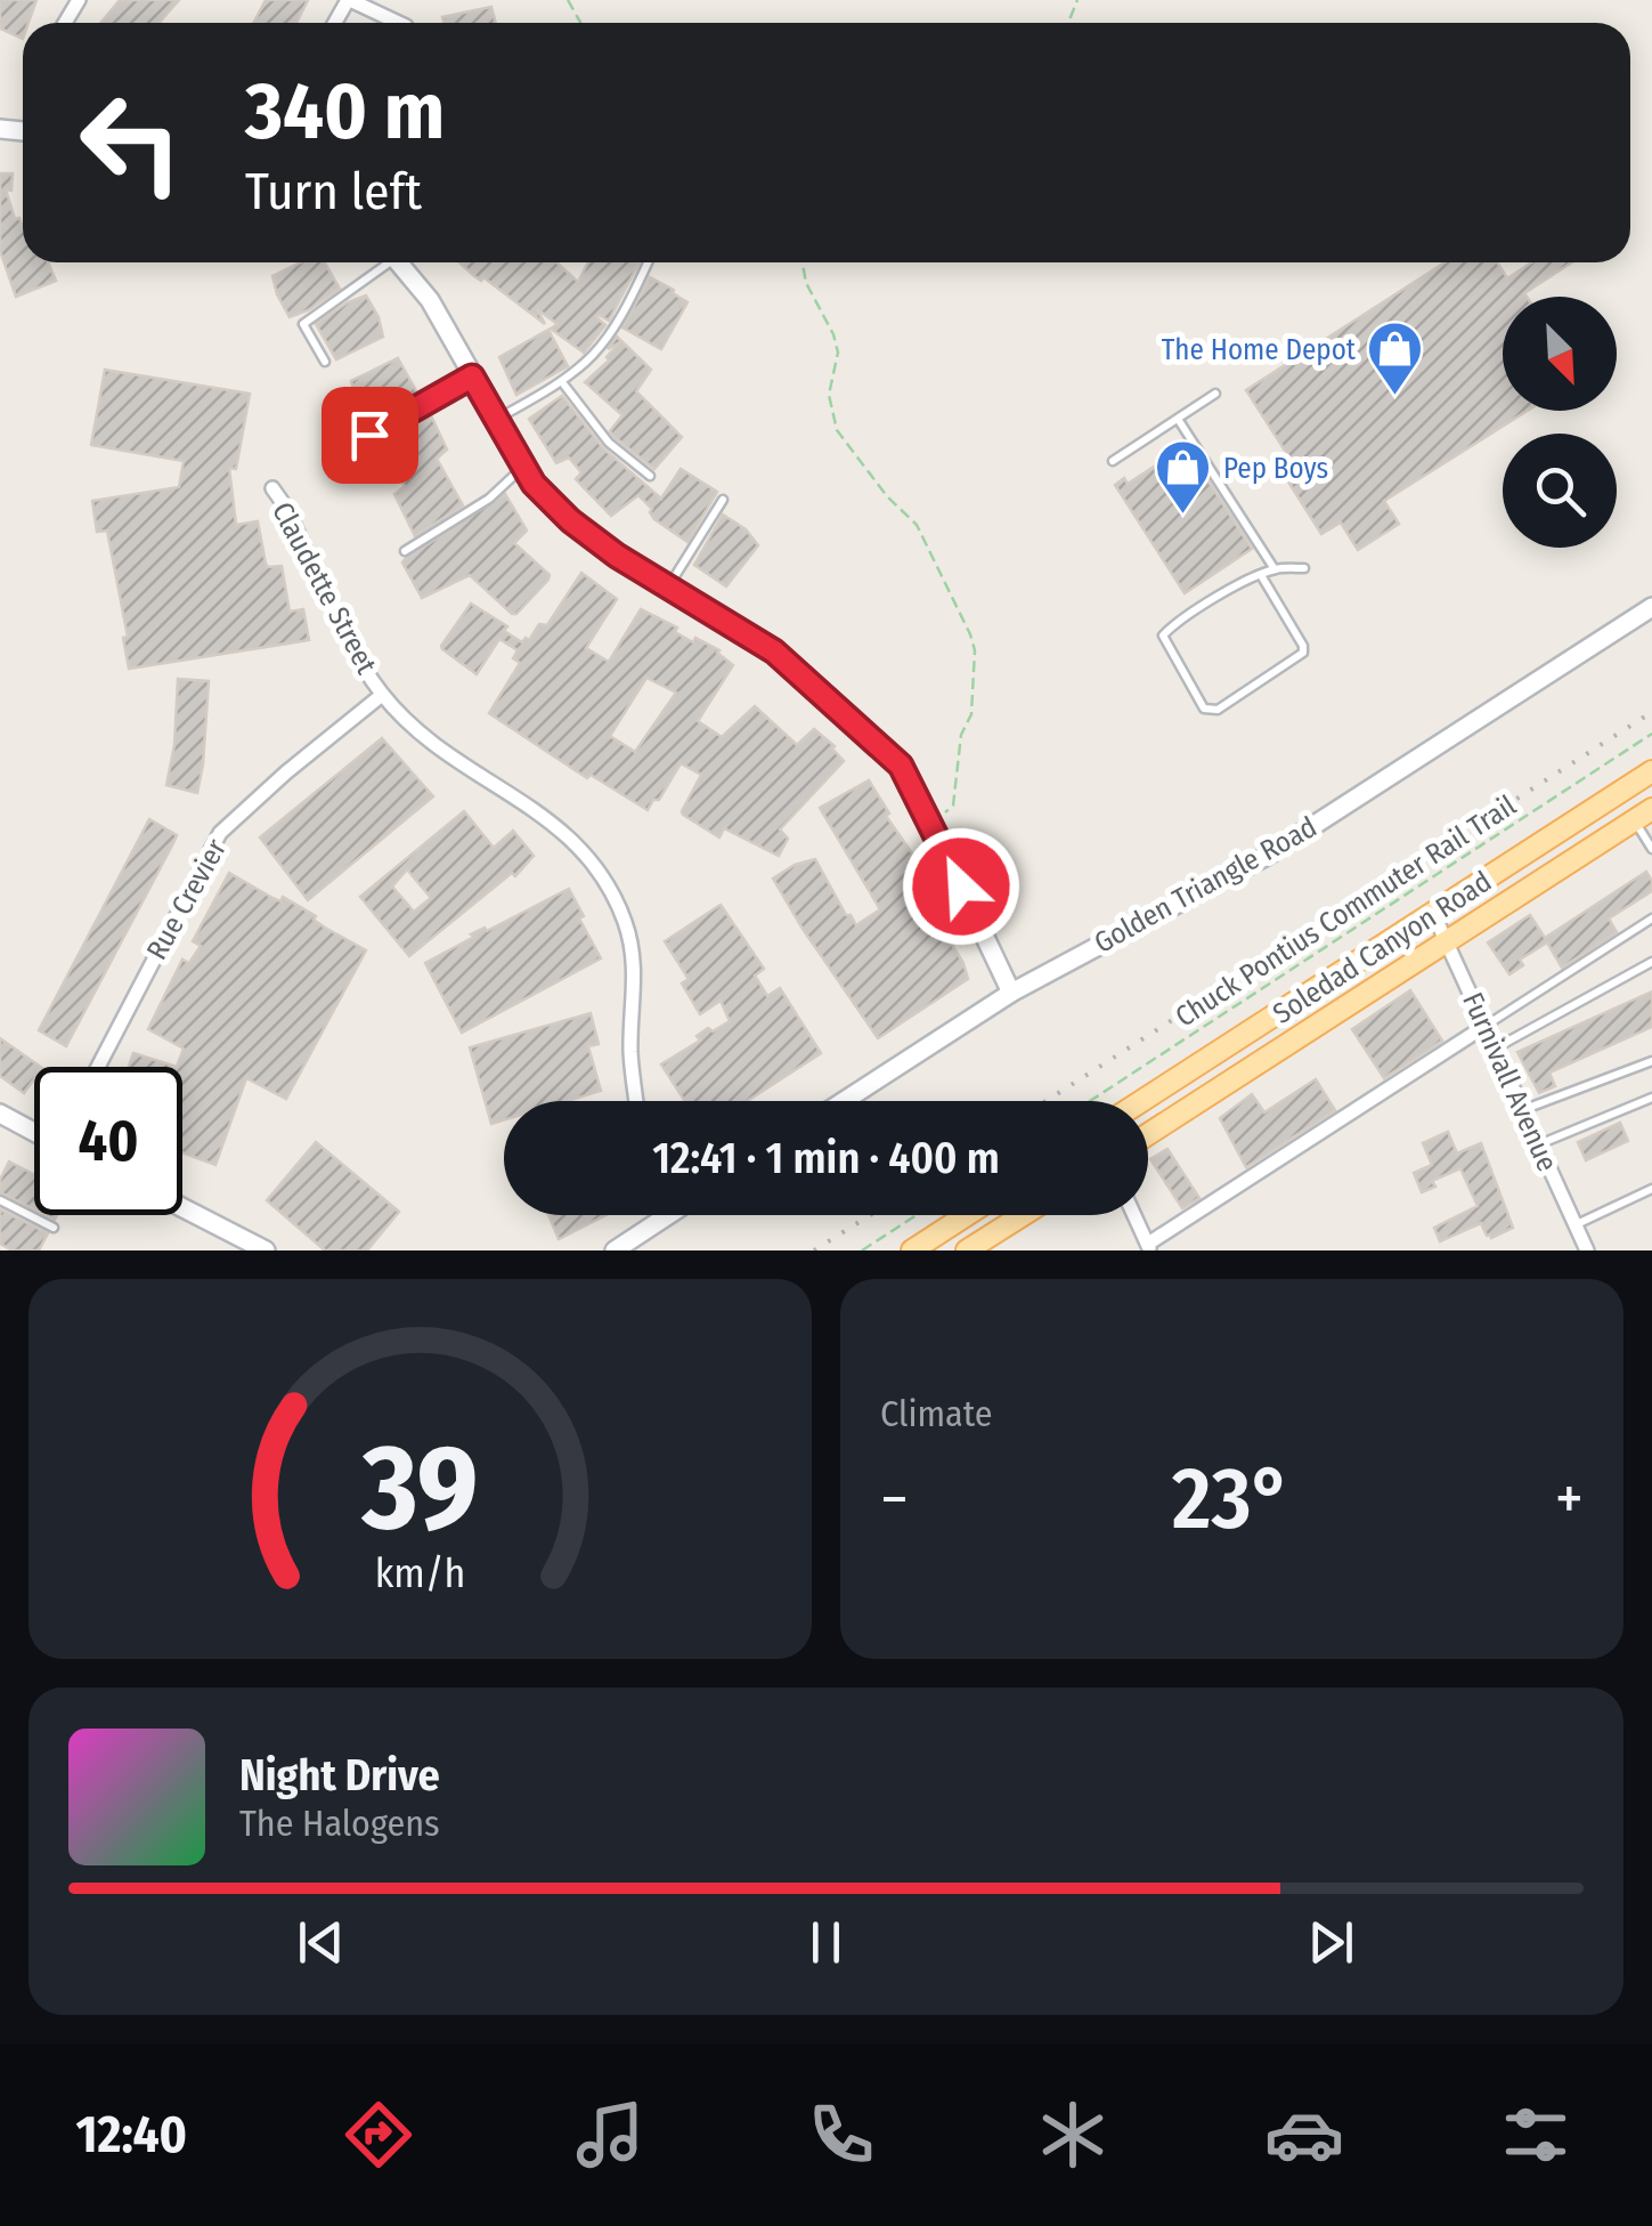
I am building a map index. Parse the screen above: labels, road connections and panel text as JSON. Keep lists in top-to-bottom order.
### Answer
{
  "streets": {
    "main road": ["Soledad Canyon Road"],
    "street": [
      "Claudette Street",
      "Golden Triangle Road",
      "Rue Crevier",
      "Furnivall Avenue"
    ],
    "path": ["Chuck Pontius Commuter Rail Trail"]
  },
  "crossings": [
    ["Claudette Street", "Rue Crevier"],
    ["Soledad Canyon Road", "Furnivall Avenue"]
  ],
  "places": {
    "shop": ["The Home Depot", "Pep Boys"]
  },
  "north": "bottom right",
  "page": {
    "turn": ["340 m", "Turn left"],
    "limit": "40",
    "trip": "12:41 · 1 min · 400 m",
    "tile": "Climate",
    "heat": ["−", "23°", "+"],
    "song": ["Night Drive", "The Halogens"],
    "tabs": "12:40",
    "gauge": ["39", "km/h"]
  }
}
